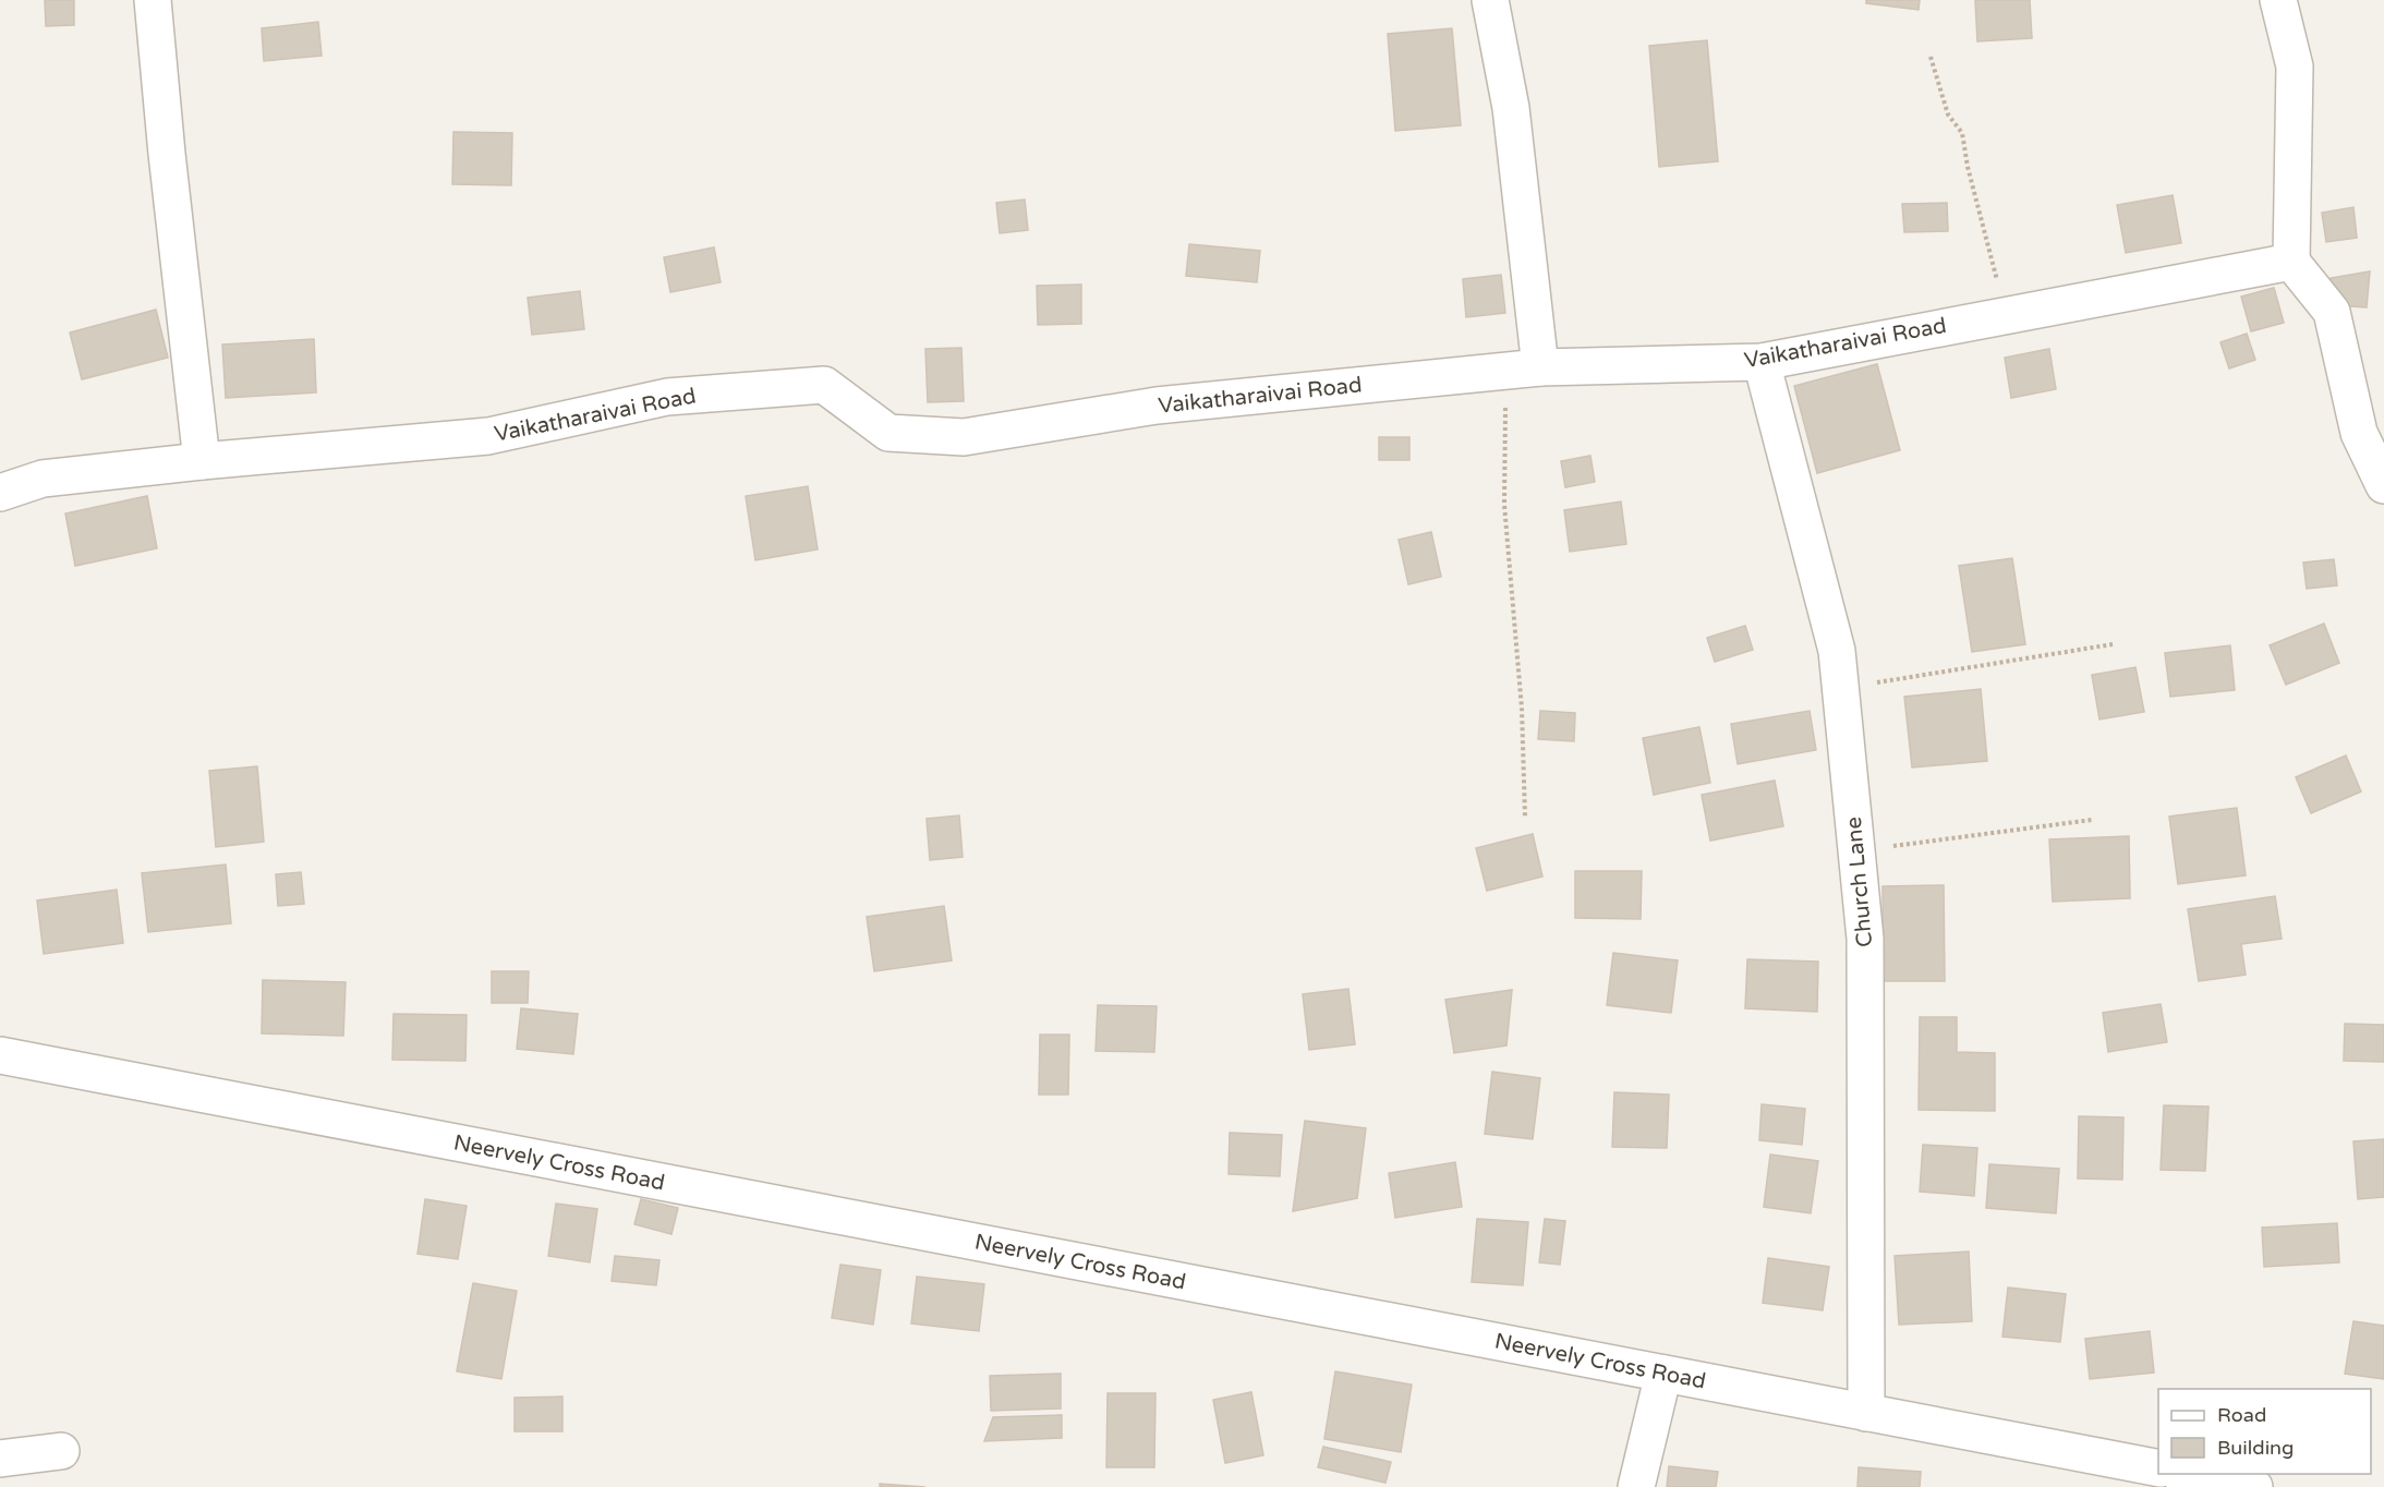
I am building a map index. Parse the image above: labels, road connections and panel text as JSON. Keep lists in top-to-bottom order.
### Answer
{
  "streets": {
    "street": ["Vaikatharaivai Road", "Church Lane", "Neervely Cross Road"]
  },
  "crossings": [
    ["Vaikatharaivai Road", "Church Lane"],
    ["Church Lane", "Neervely Cross Road"]
  ],
  "legend": ["Road", "Building"]
}
